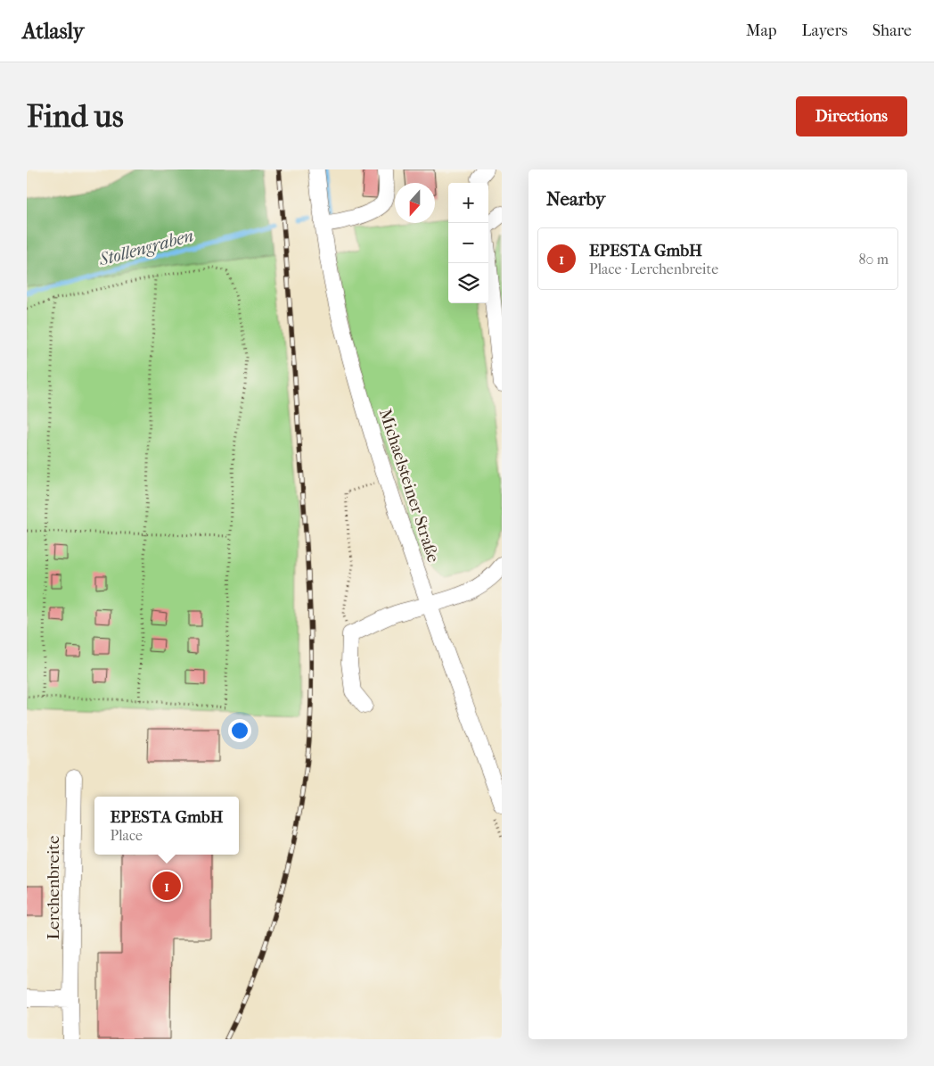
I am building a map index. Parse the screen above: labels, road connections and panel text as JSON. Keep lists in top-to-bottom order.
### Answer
{
  "streets": {
    "street": ["Michaelsteiner Straße", "Lerchenbreite"]
  },
  "water": ["Stollengraben"],
  "north": "bottom",
  "page": {
    "header": "Atlasly",
    "nav": ["Map", "Layers", "Share"],
    "buttons": "Directions",
    "title": "Find us",
    "heading": "Nearby",
    "map_buttons": ["+", "−"],
    "list": [
      {
        "mark": "1",
        "name": "EPESTA GmbH",
        "note": "Place · Lerchenbreite",
        "value": "80 m"
      }
    ],
    "popup": ["EPESTA GmbH", "Place"],
    "pins": "1"
  }
}
